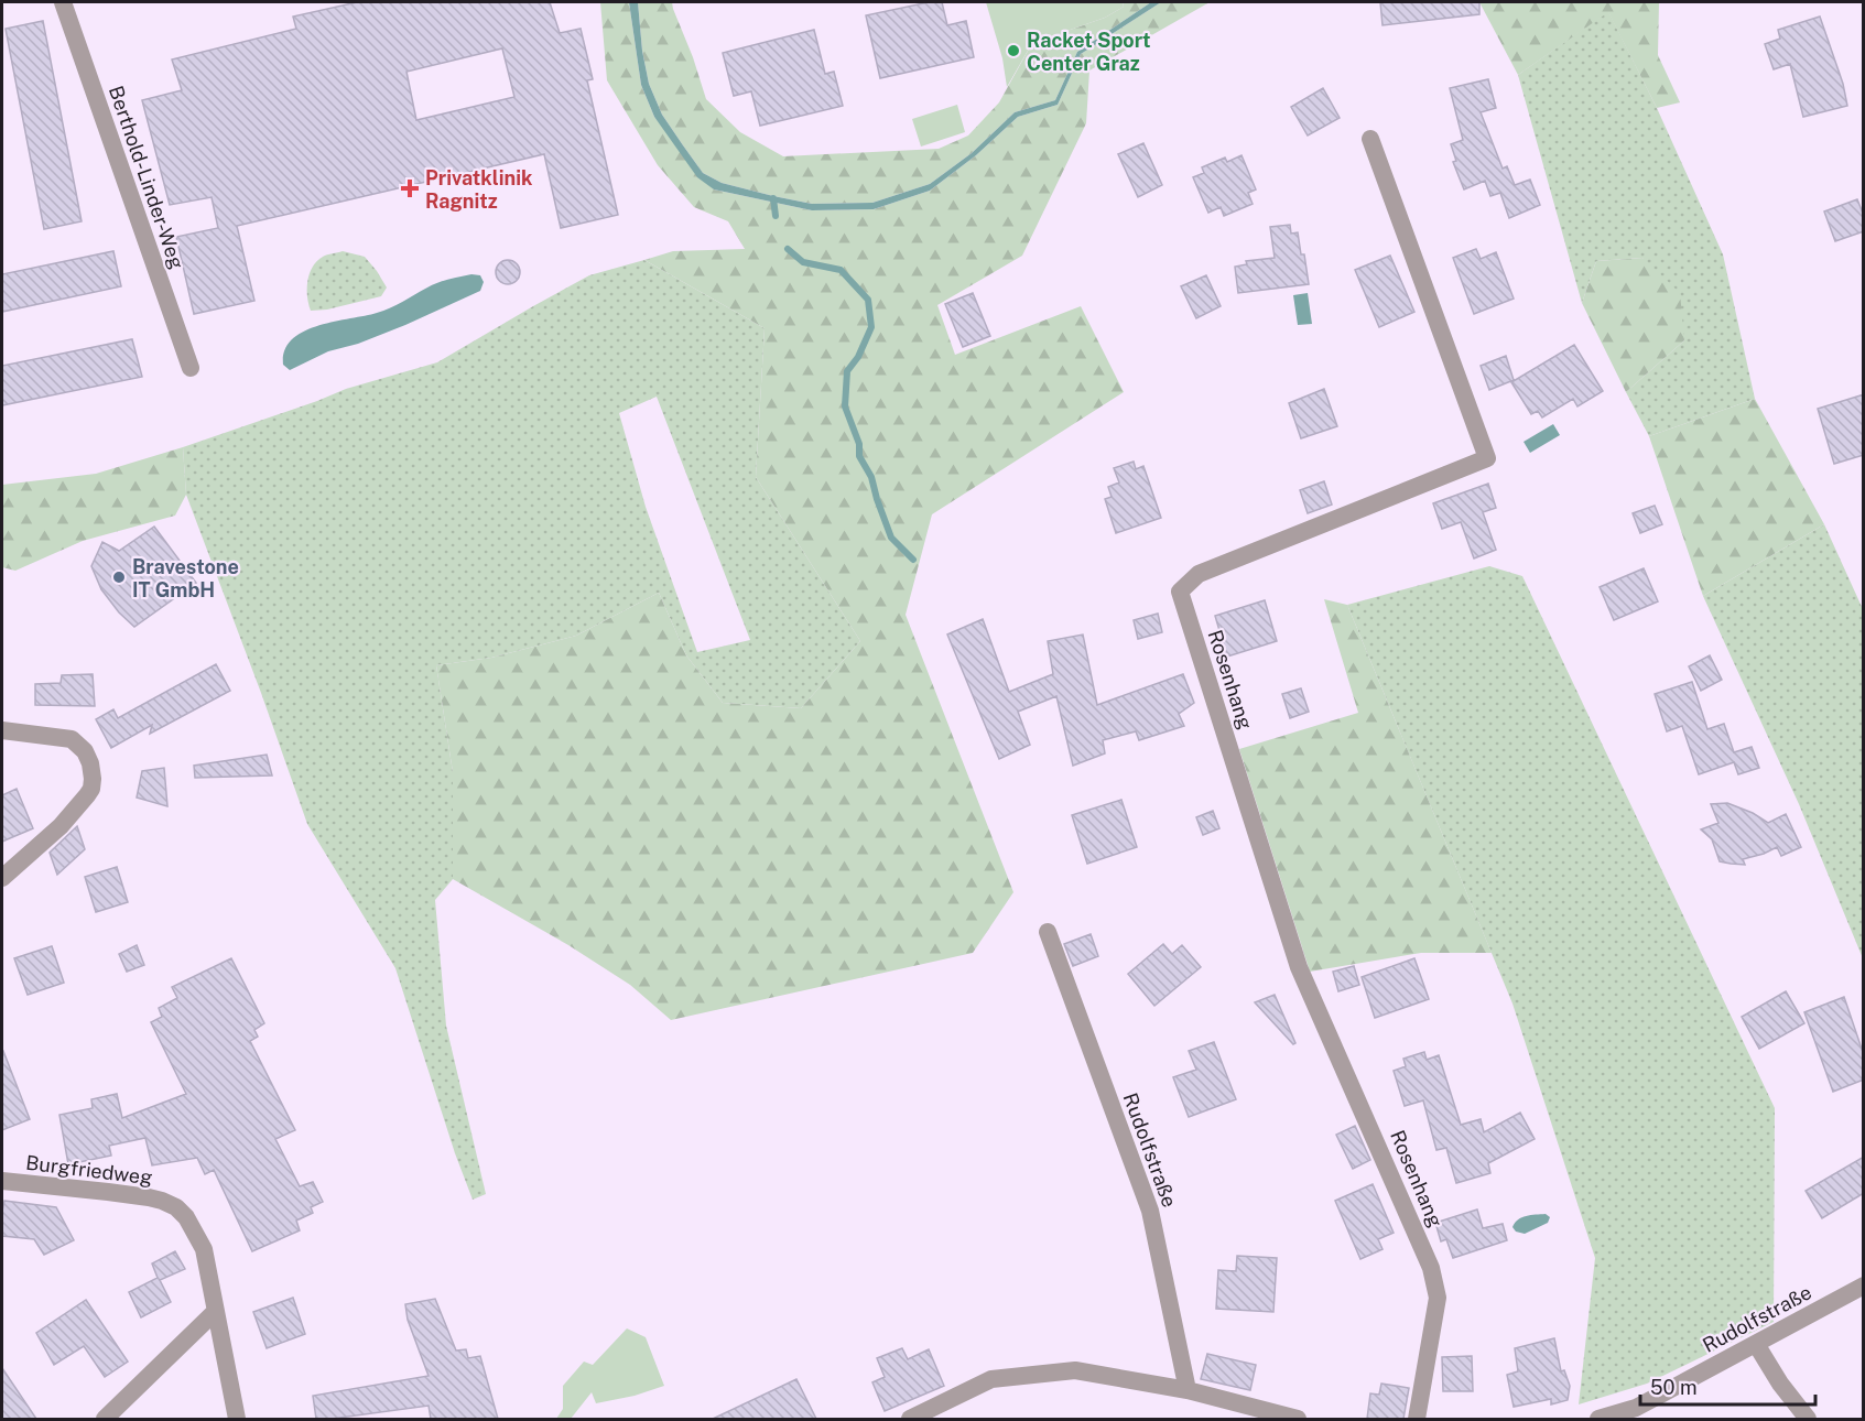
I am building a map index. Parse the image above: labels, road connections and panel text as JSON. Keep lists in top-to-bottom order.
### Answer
{
  "streets": {
    "street": [
      "Berthold-Linder-Weg",
      "Rosenhang",
      "Rudolfstraße",
      "Burgfriedweg"
    ]
  },
  "places": {
    "other": ["Racket Sport Center Graz", "Bravestone IT GmbH"],
    "health": ["Privatklinik Ragnitz"]
  },
  "scale_bar": "50 m"
}
